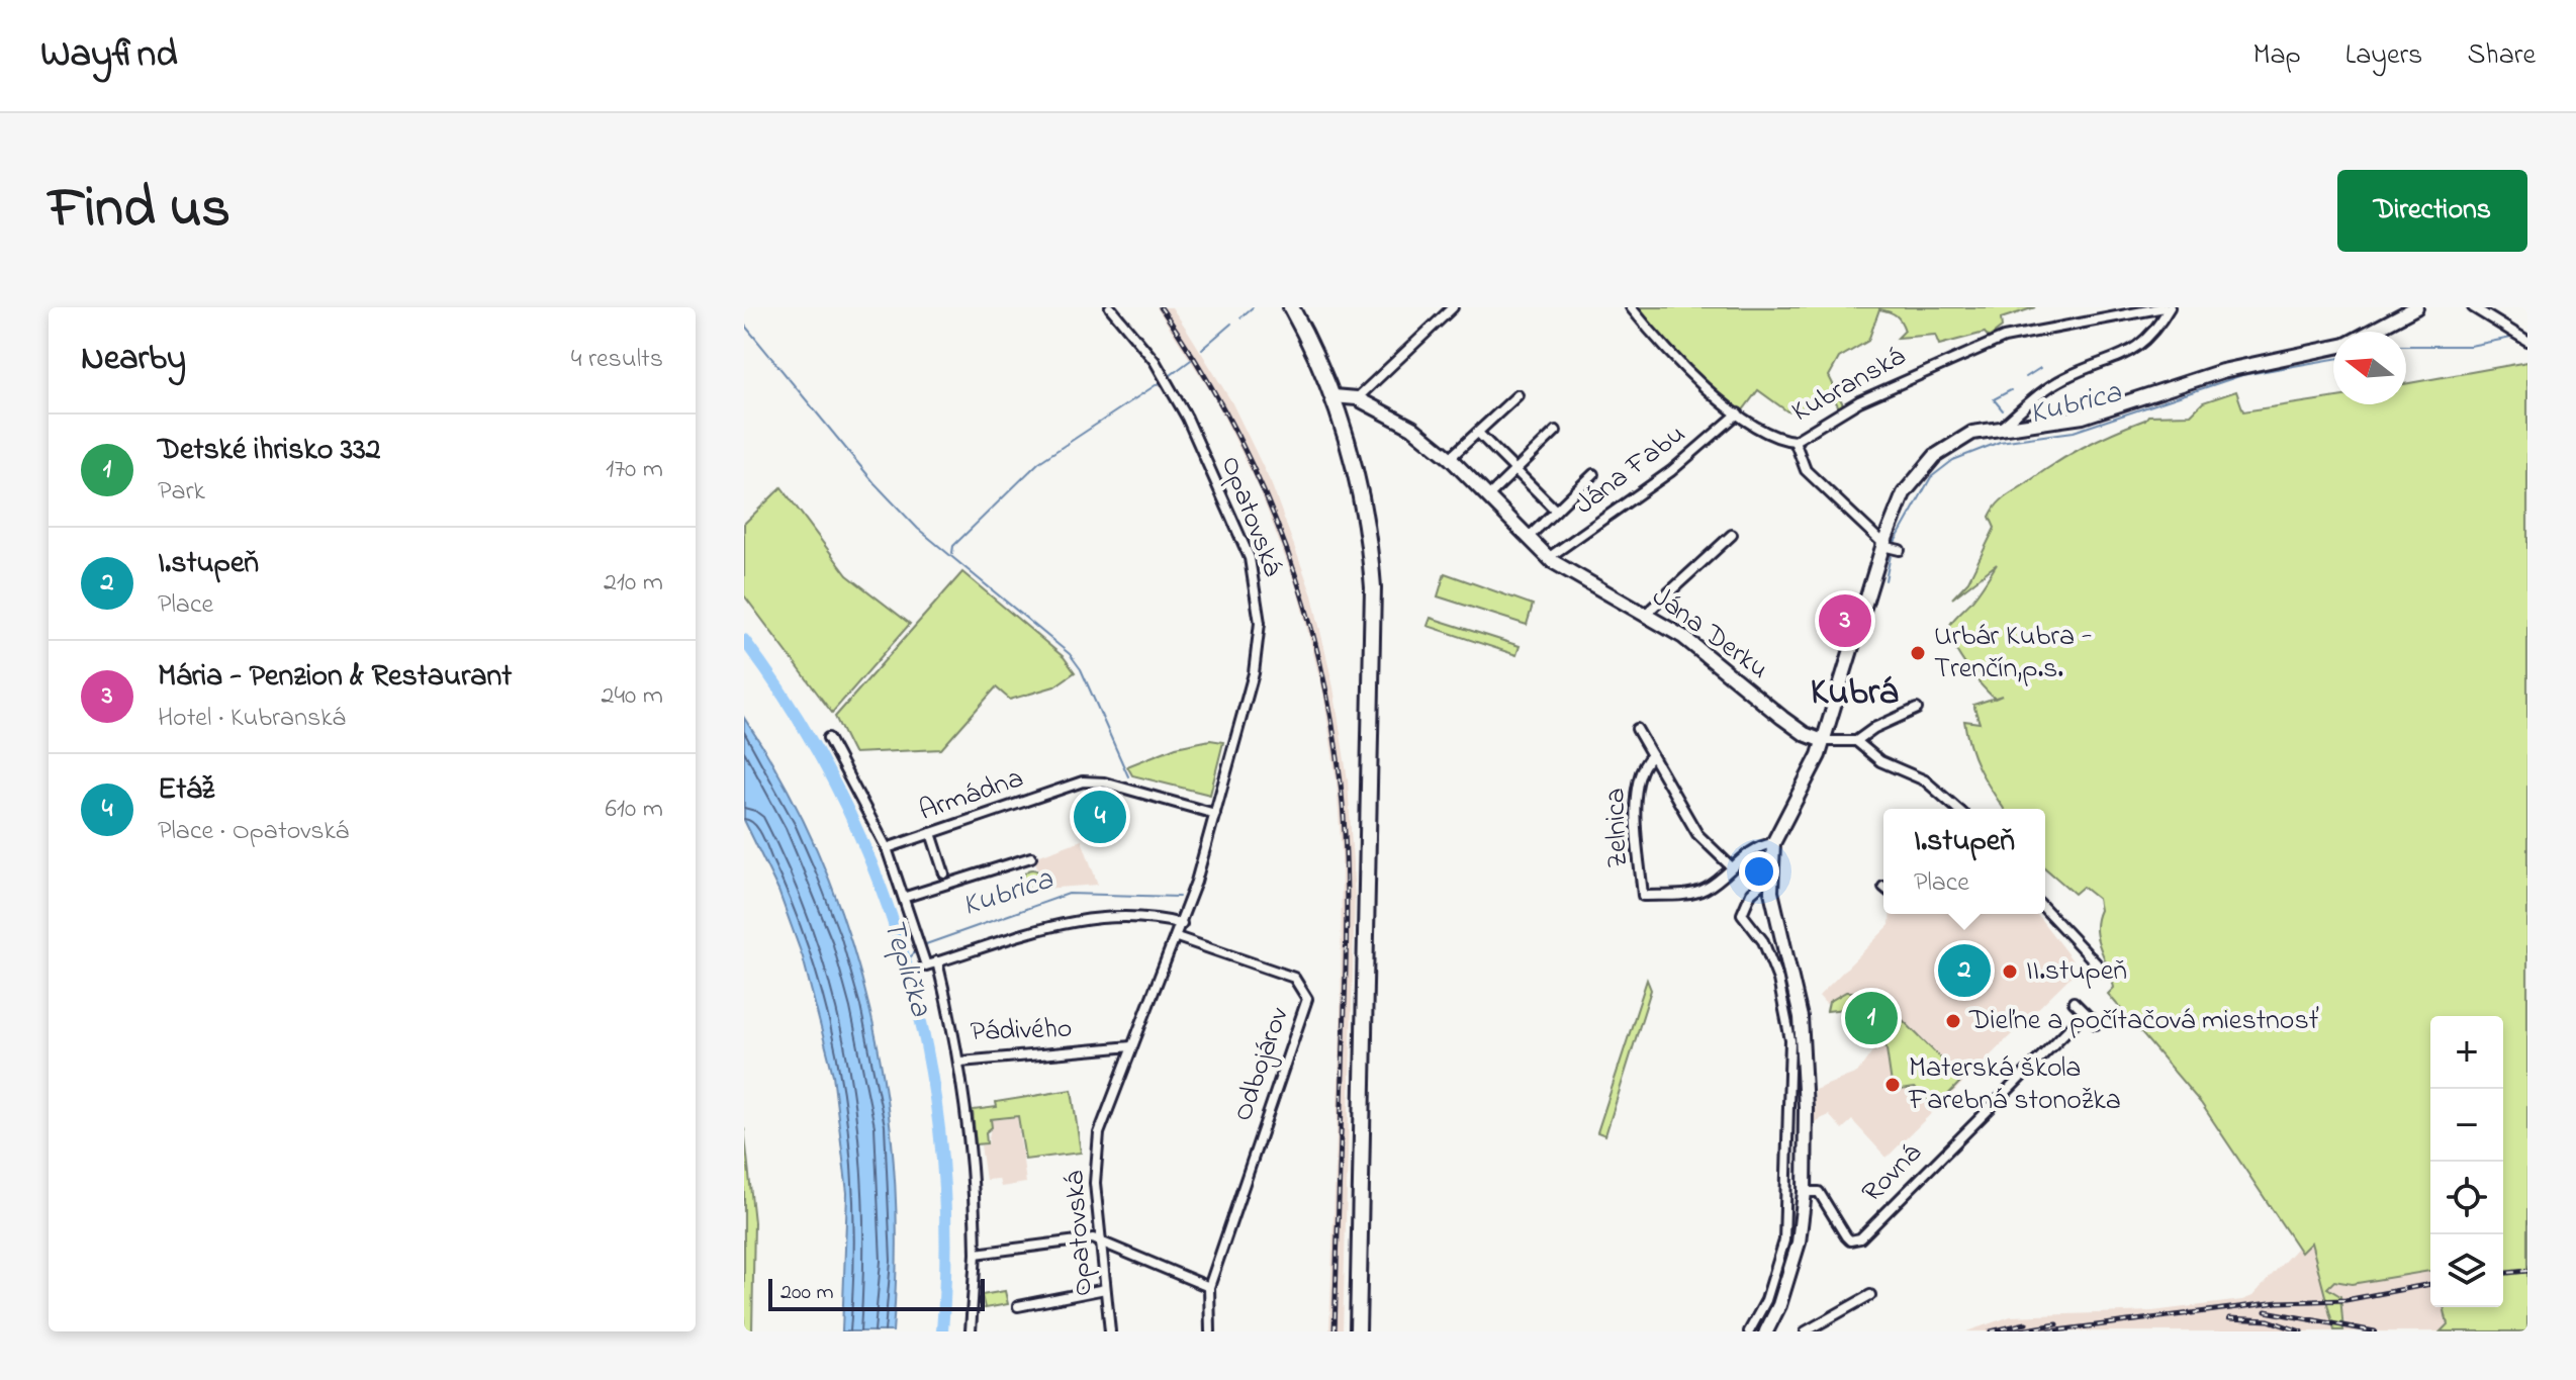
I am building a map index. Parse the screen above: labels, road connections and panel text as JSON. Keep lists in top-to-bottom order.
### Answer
{
  "streets": {
    "street": [
      "Kubranská",
      "Jána Fabu",
      "Opatovská",
      "Jána Derku",
      "Armádna",
      "Zelnica",
      "Pádivého",
      "Odbojárov",
      "Rovná"
    ]
  },
  "crossings": [
    ["Jána Fabu", "Jána Derku"],
    ["Opatovská", "Armádna"],
    ["Opatovská", "Pádivého"],
    ["Opatovská", "Odbojárov"]
  ],
  "districts": ["Kubrá"],
  "water": ["Kubrica", "Teplička"],
  "places": [
    "Urbár Kubra - Trenčín,p.s.",
    "II.stupeň",
    "Dieľne a počítačová miestnosť",
    "Materská škola Farebná stonožka"
  ],
  "scale_bar": "200 m",
  "north": "left",
  "page": {
    "header": "Wayfind",
    "nav": ["Map", "Layers", "Share"],
    "title": "Find us",
    "buttons": "Directions",
    "heading": ["Nearby", "4 results"],
    "list": [
      {
        "mark": "1",
        "name": "Detské ihrisko 332",
        "note": "Park",
        "value": "170 m"
      },
      {
        "mark": "2",
        "name": "I.stupeň",
        "note": "Place",
        "value": "210 m"
      },
      {
        "mark": "3",
        "name": "Mária - Penzion & Restaurant",
        "note": "Hotel · Kubranská",
        "value": "240 m"
      },
      {
        "mark": "4",
        "name": "Etáž",
        "note": "Place · Opatovská",
        "value": "610 m"
      }
    ],
    "pins": [
      "3",
      "4",
      "2",
      "1"
    ],
    "popup": ["I.stupeň", "Place"],
    "map_buttons": ["+", "−"],
    "scale": "200 m"
  }
}
